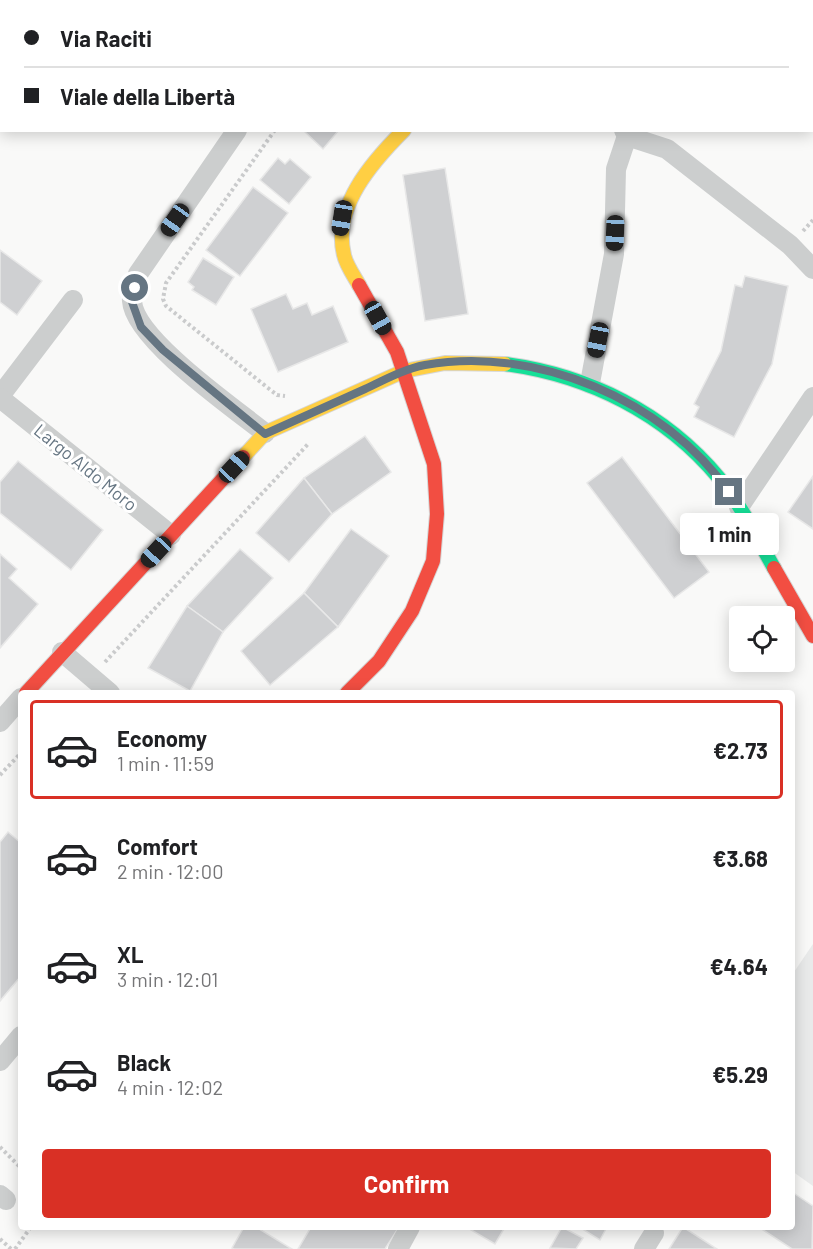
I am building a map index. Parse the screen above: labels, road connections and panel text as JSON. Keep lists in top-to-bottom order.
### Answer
{
  "streets": {
    "street": ["Largo Aldo Moro"]
  },
  "page": {
    "banner": ["Via Raciti", "Viale della Libertà"],
    "bubble": "1 min",
    "list": [
      {
        "name": "Economy",
        "note": "1 min · 11:59",
        "value": "€2.73"
      },
      {
        "name": "Comfort",
        "note": "2 min · 12:00",
        "value": "€3.68"
      },
      {
        "name": "XL",
        "note": "3 min · 12:01",
        "value": "€4.64"
      },
      {
        "name": "Black",
        "note": "4 min · 12:02",
        "value": "€5.29"
      }
    ],
    "buttons": "Confirm"
  }
}
